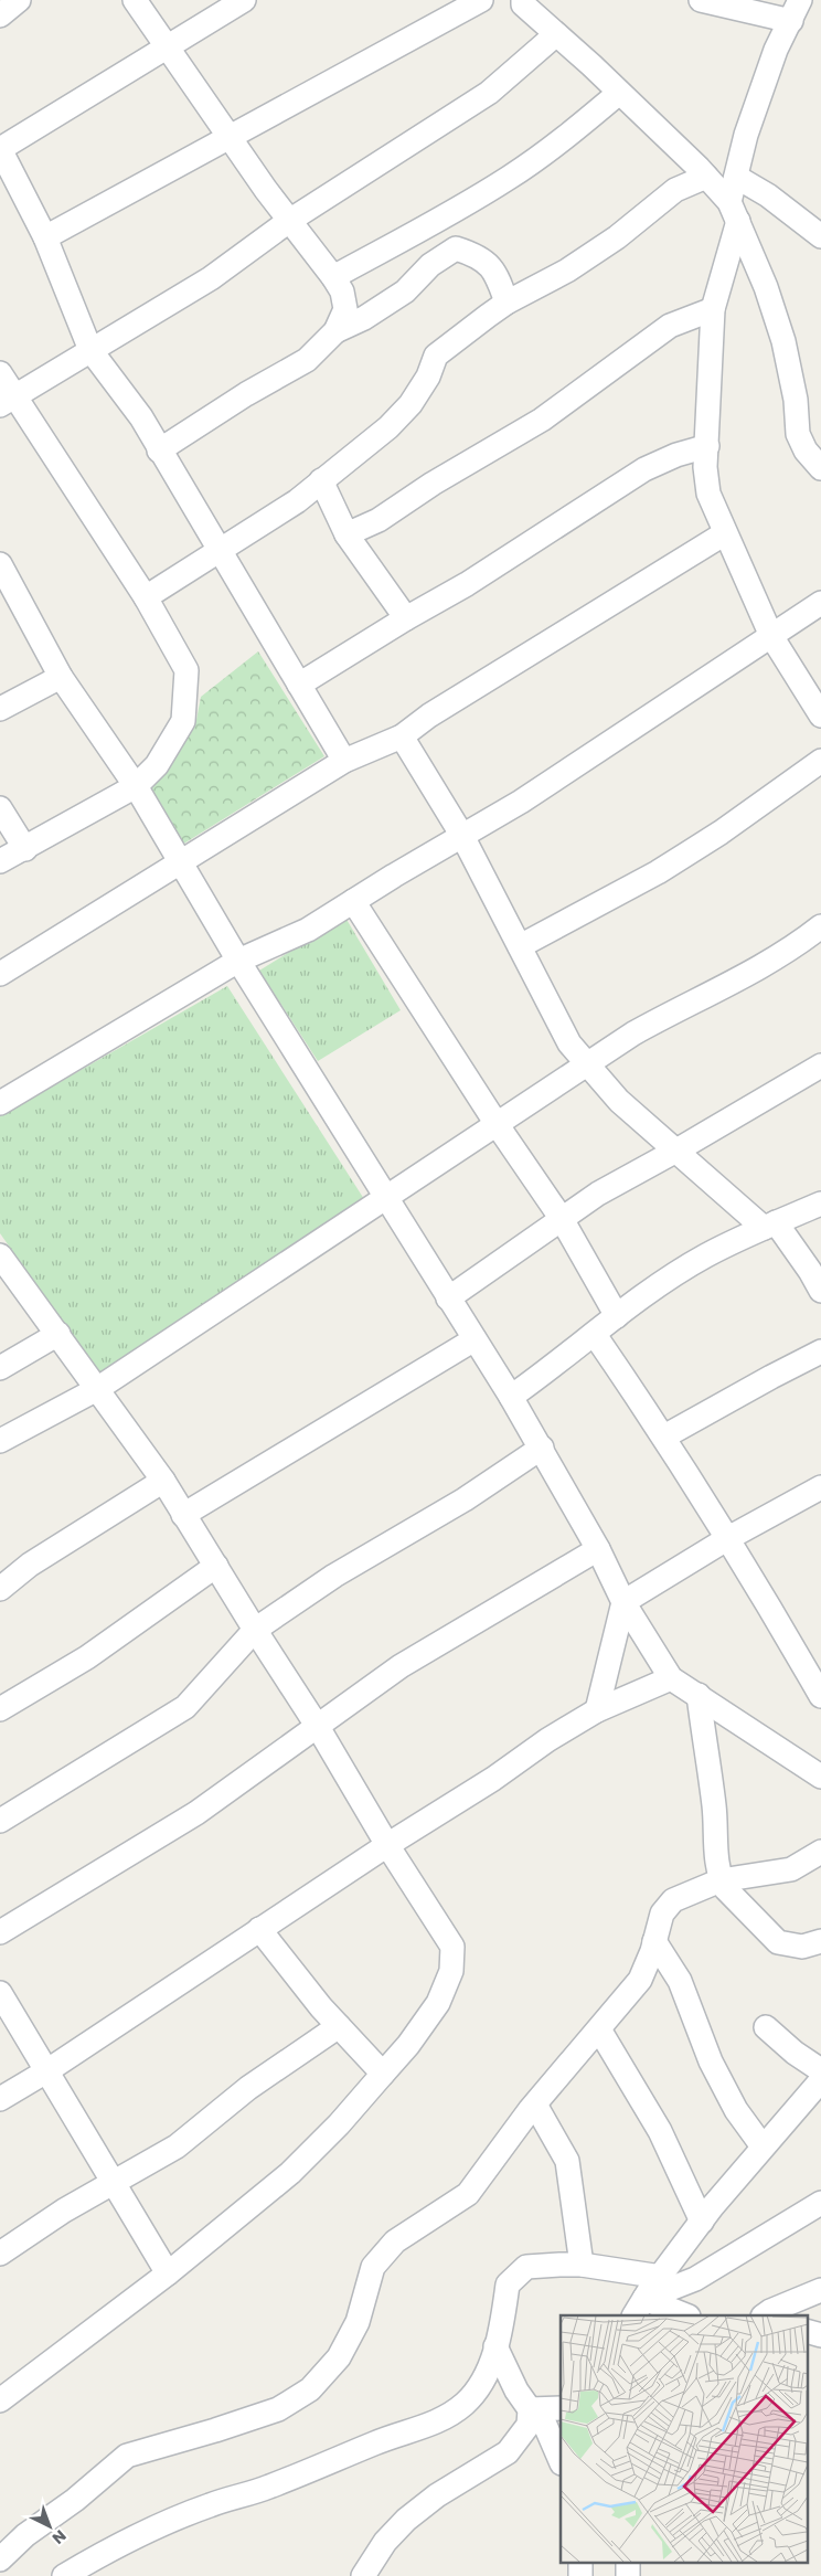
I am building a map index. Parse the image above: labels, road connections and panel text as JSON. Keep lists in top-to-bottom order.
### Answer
{
  "north": "bottom right"
}
